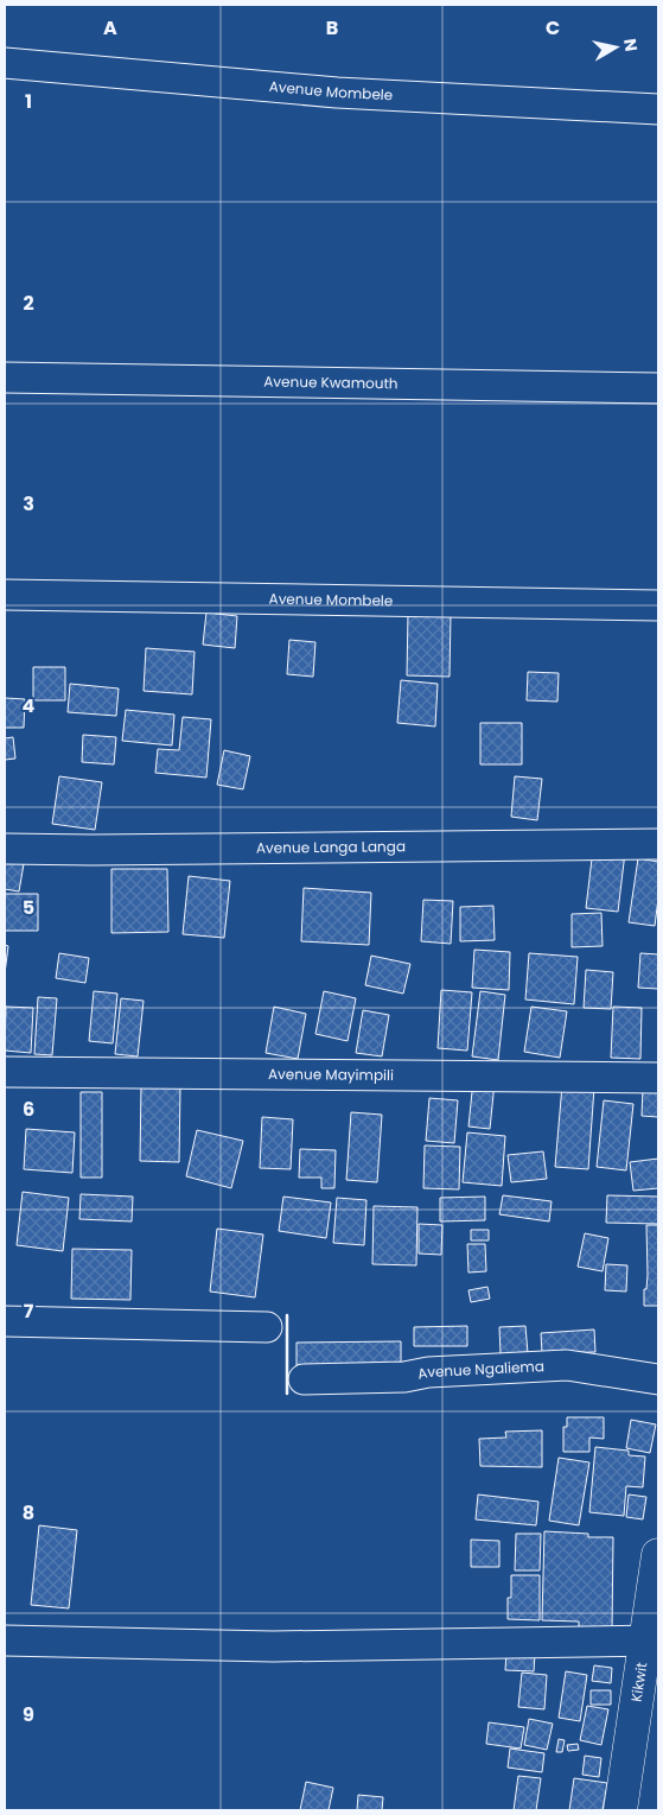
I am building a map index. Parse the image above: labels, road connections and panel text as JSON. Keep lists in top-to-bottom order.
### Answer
{
  "streets": {
    "main road": ["Kikwit"],
    "street": [
      "Avenue Mombele",
      "Avenue Kwamouth",
      "Avenue Langa Langa",
      "Avenue Mayimpili",
      "Avenue Ngaliema"
    ]
  },
  "north": "right",
  "grid": {
    "columns": ["A", "B", "C"],
    "rows": [
      "1",
      "2",
      "3",
      "4",
      "5",
      "6",
      "7",
      "8",
      "9"
    ]
  }
}
